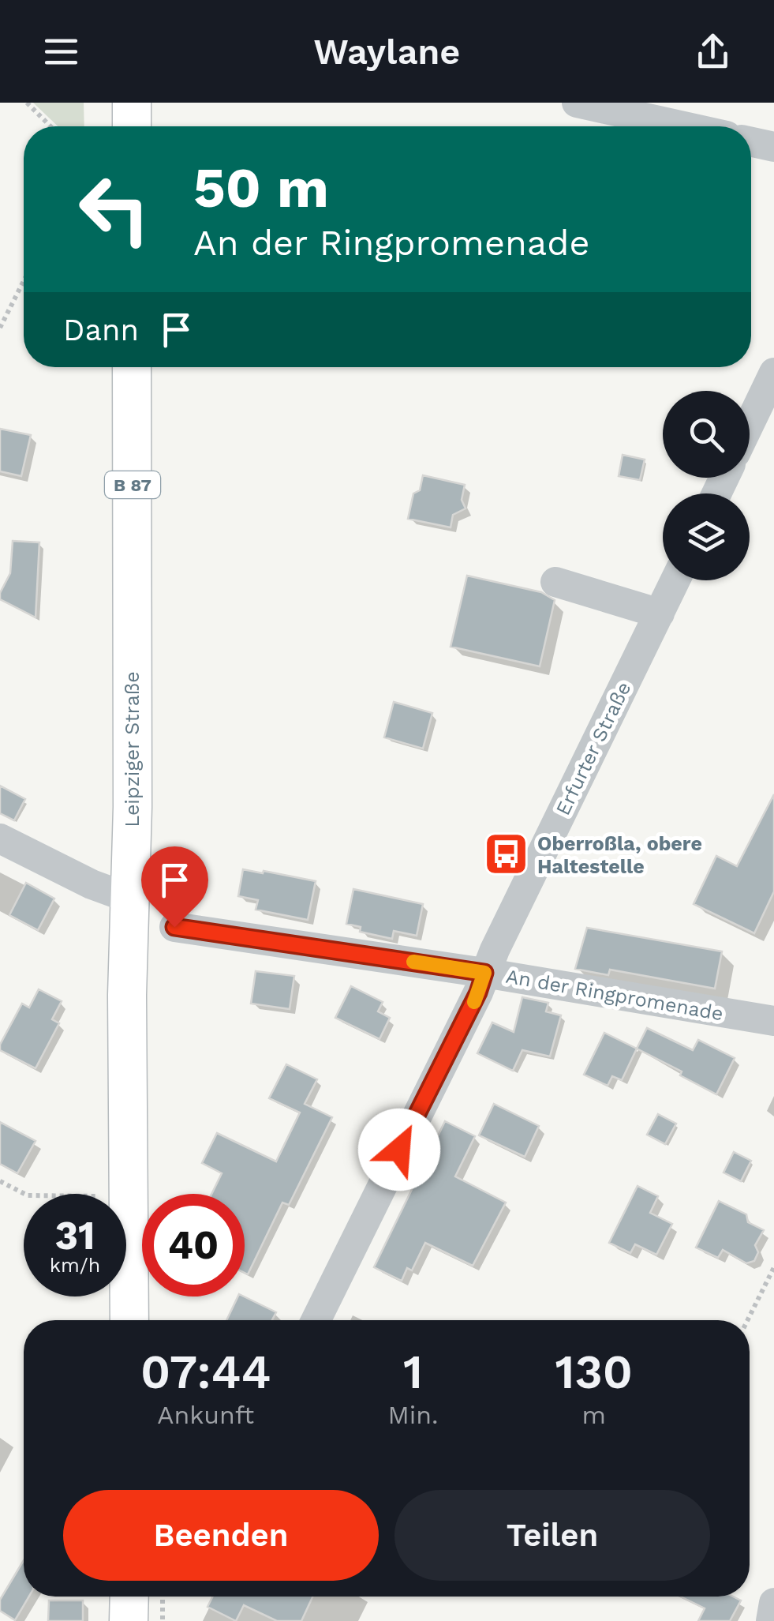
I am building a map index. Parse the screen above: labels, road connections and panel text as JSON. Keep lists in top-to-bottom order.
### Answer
{
  "streets": {
    "main road": ["B 87", "Leipziger Straße"],
    "street": ["Erfurter Straße", "An der Ringpromenade"]
  },
  "crossings": [
    ["Erfurter Straße", "An der Ringpromenade"]
  ],
  "places": {
    "bus stop": ["Oberroßla, obere Haltestelle"]
  },
  "page": {
    "header": "Waylane",
    "turn": ["50 m", "An der Ringpromenade"],
    "then": "Dann",
    "speed": "31 km/h",
    "limit": "40",
    "eta": [
      "07:44",
      "Ankunft",
      "1",
      "Min.",
      "130",
      "m"
    ],
    "buttons": ["Beenden", "Teilen"]
  }
}
